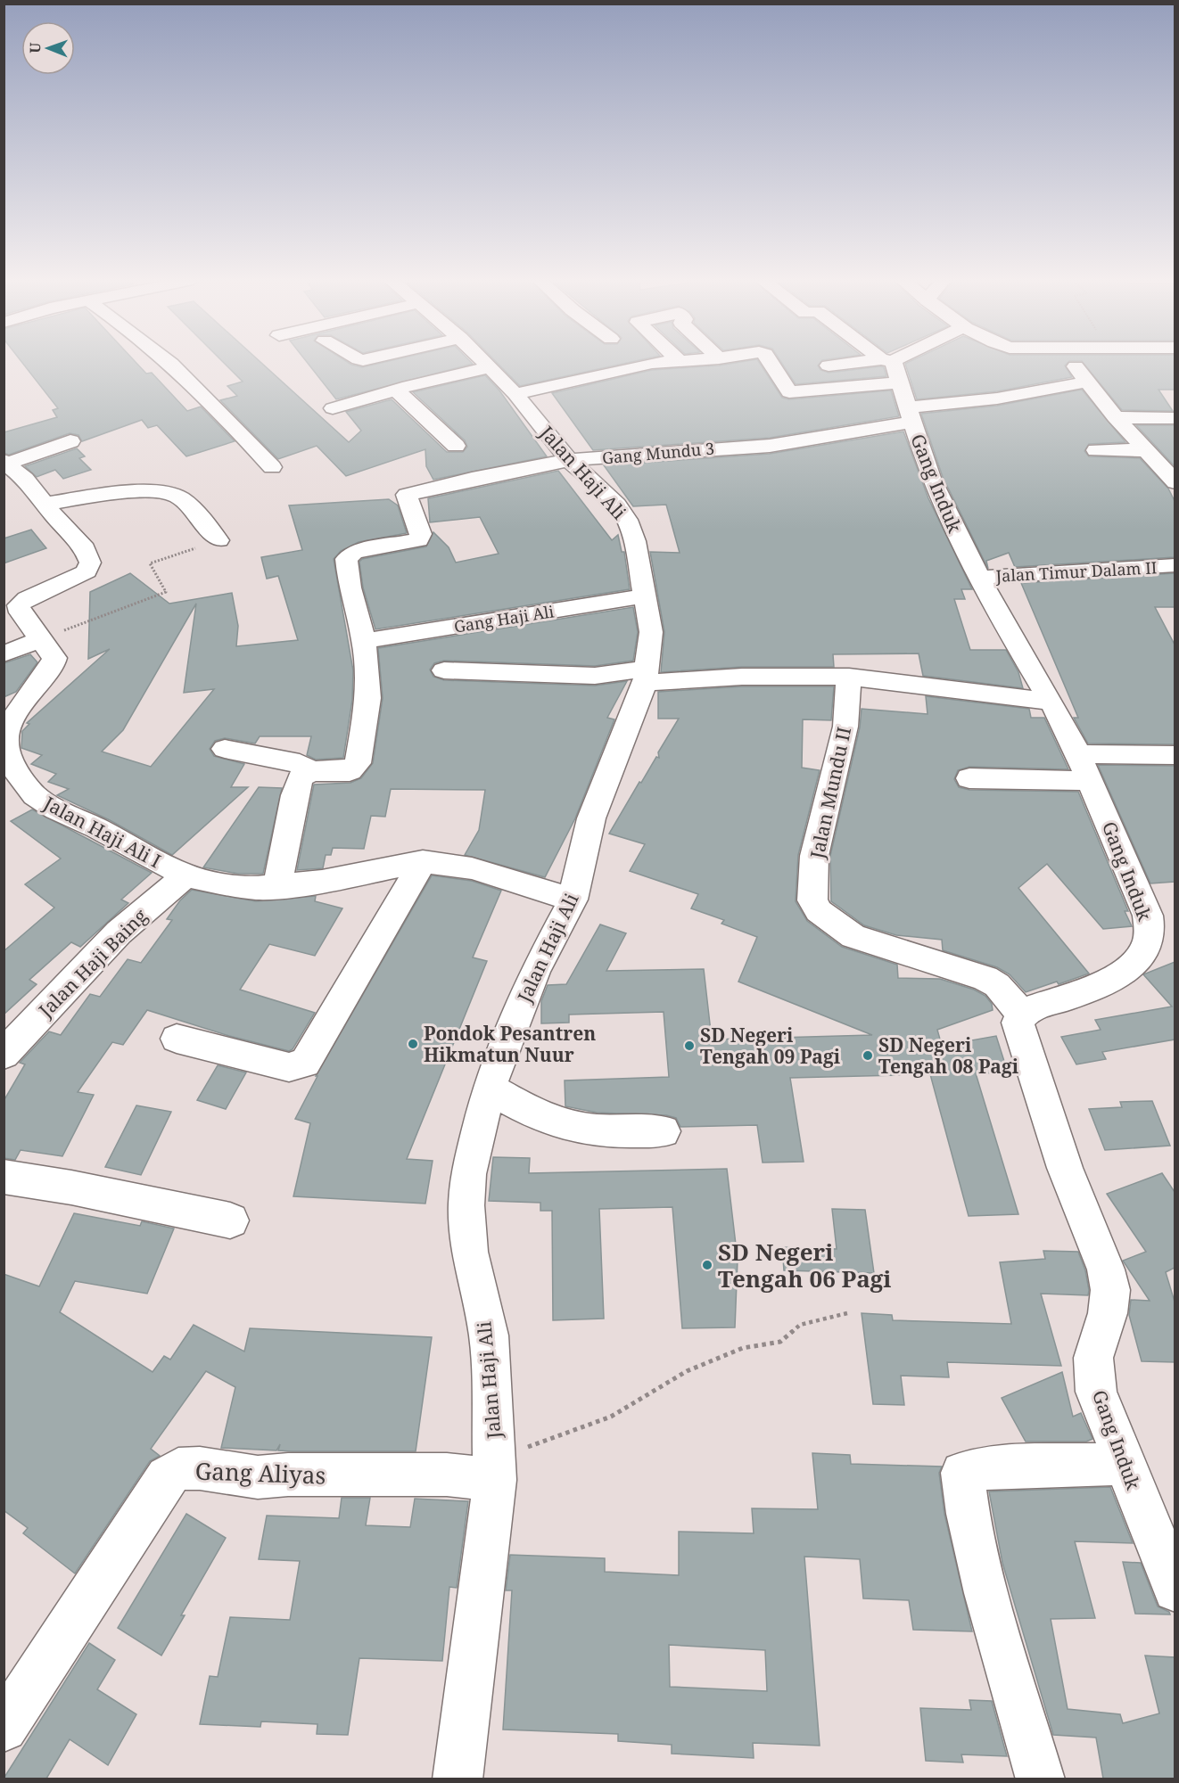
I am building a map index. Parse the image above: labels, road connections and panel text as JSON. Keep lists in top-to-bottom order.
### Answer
{
  "streets": {
    "street": [
      "Gang Mundu 3",
      "Jalan Haji Ali",
      "Gang Induk",
      "Jalan Timur Dalam II",
      "Gang Haji Ali",
      "Jalan Mundu II",
      "Jalan Haji Ali I",
      "Jalan Haji Baing",
      "Gang Aliyas"
    ]
  },
  "crossings": [
    ["Gang Mundu 3", "Jalan Haji Ali"],
    ["Gang Mundu 3", "Gang Induk"],
    ["Gang Mundu 3", "Gang Haji Ali"],
    ["Jalan Haji Ali", "Gang Haji Ali"],
    ["Jalan Haji Ali", "Jalan Haji Ali I"],
    ["Jalan Haji Ali", "Gang Aliyas"],
    ["Gang Induk", "Jalan Timur Dalam II"],
    ["Gang Induk", "Jalan Mundu II"],
    ["Jalan Haji Ali I", "Jalan Haji Baing"]
  ],
  "places": [
    "Pondok Pesantren Hikmatun Nuur",
    "SD Negeri Tengah 09 Pagi",
    "SD Negeri Tengah 08 Pagi",
    "SD Negeri Tengah 06 Pagi"
  ],
  "north": "left"
}
